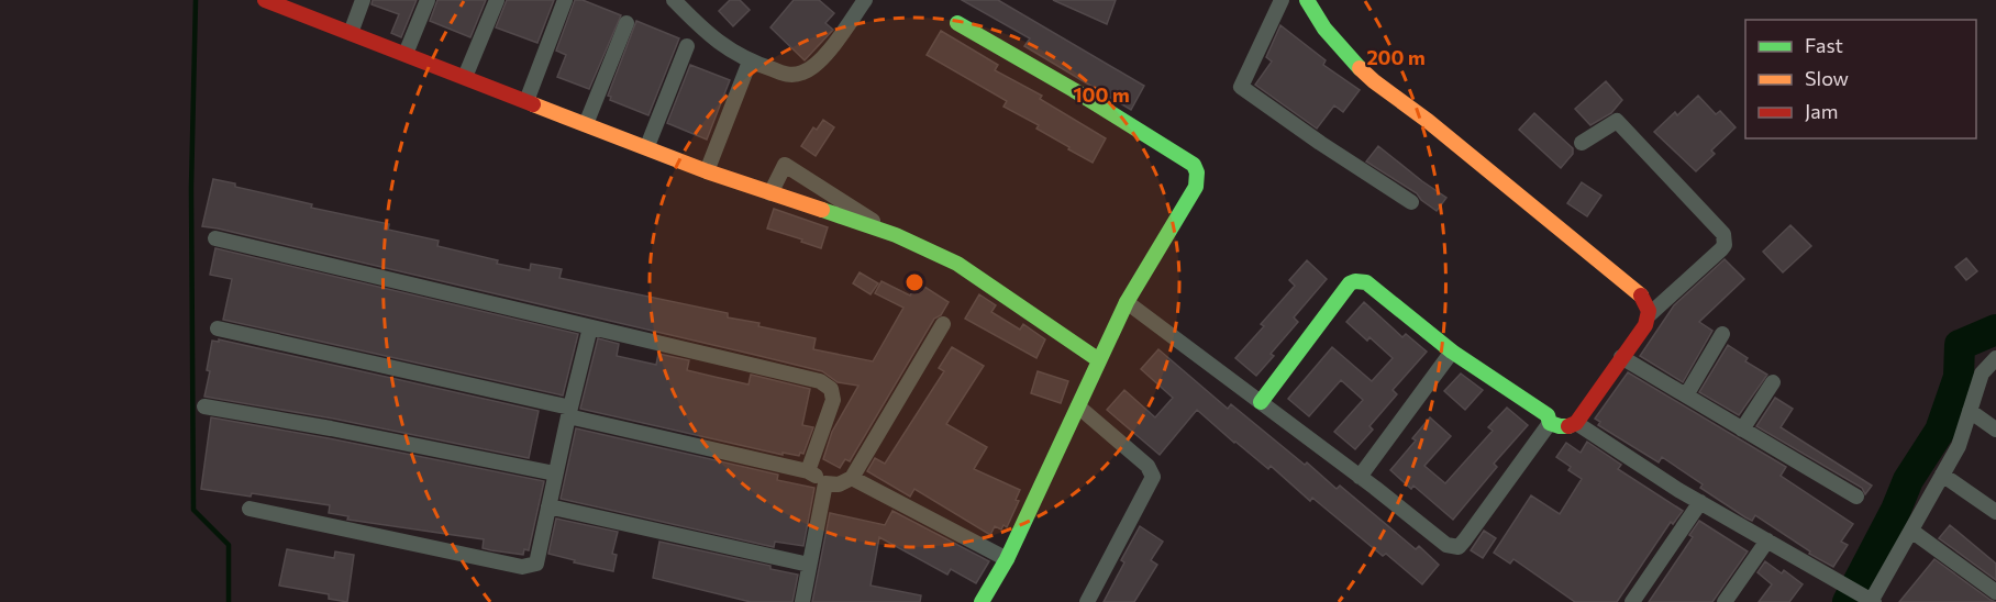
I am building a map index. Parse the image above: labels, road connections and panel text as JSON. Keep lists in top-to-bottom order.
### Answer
{
  "legend": ["Fast", "Slow", "Jam"],
  "rings": ["200 m", "100 m"]
}
